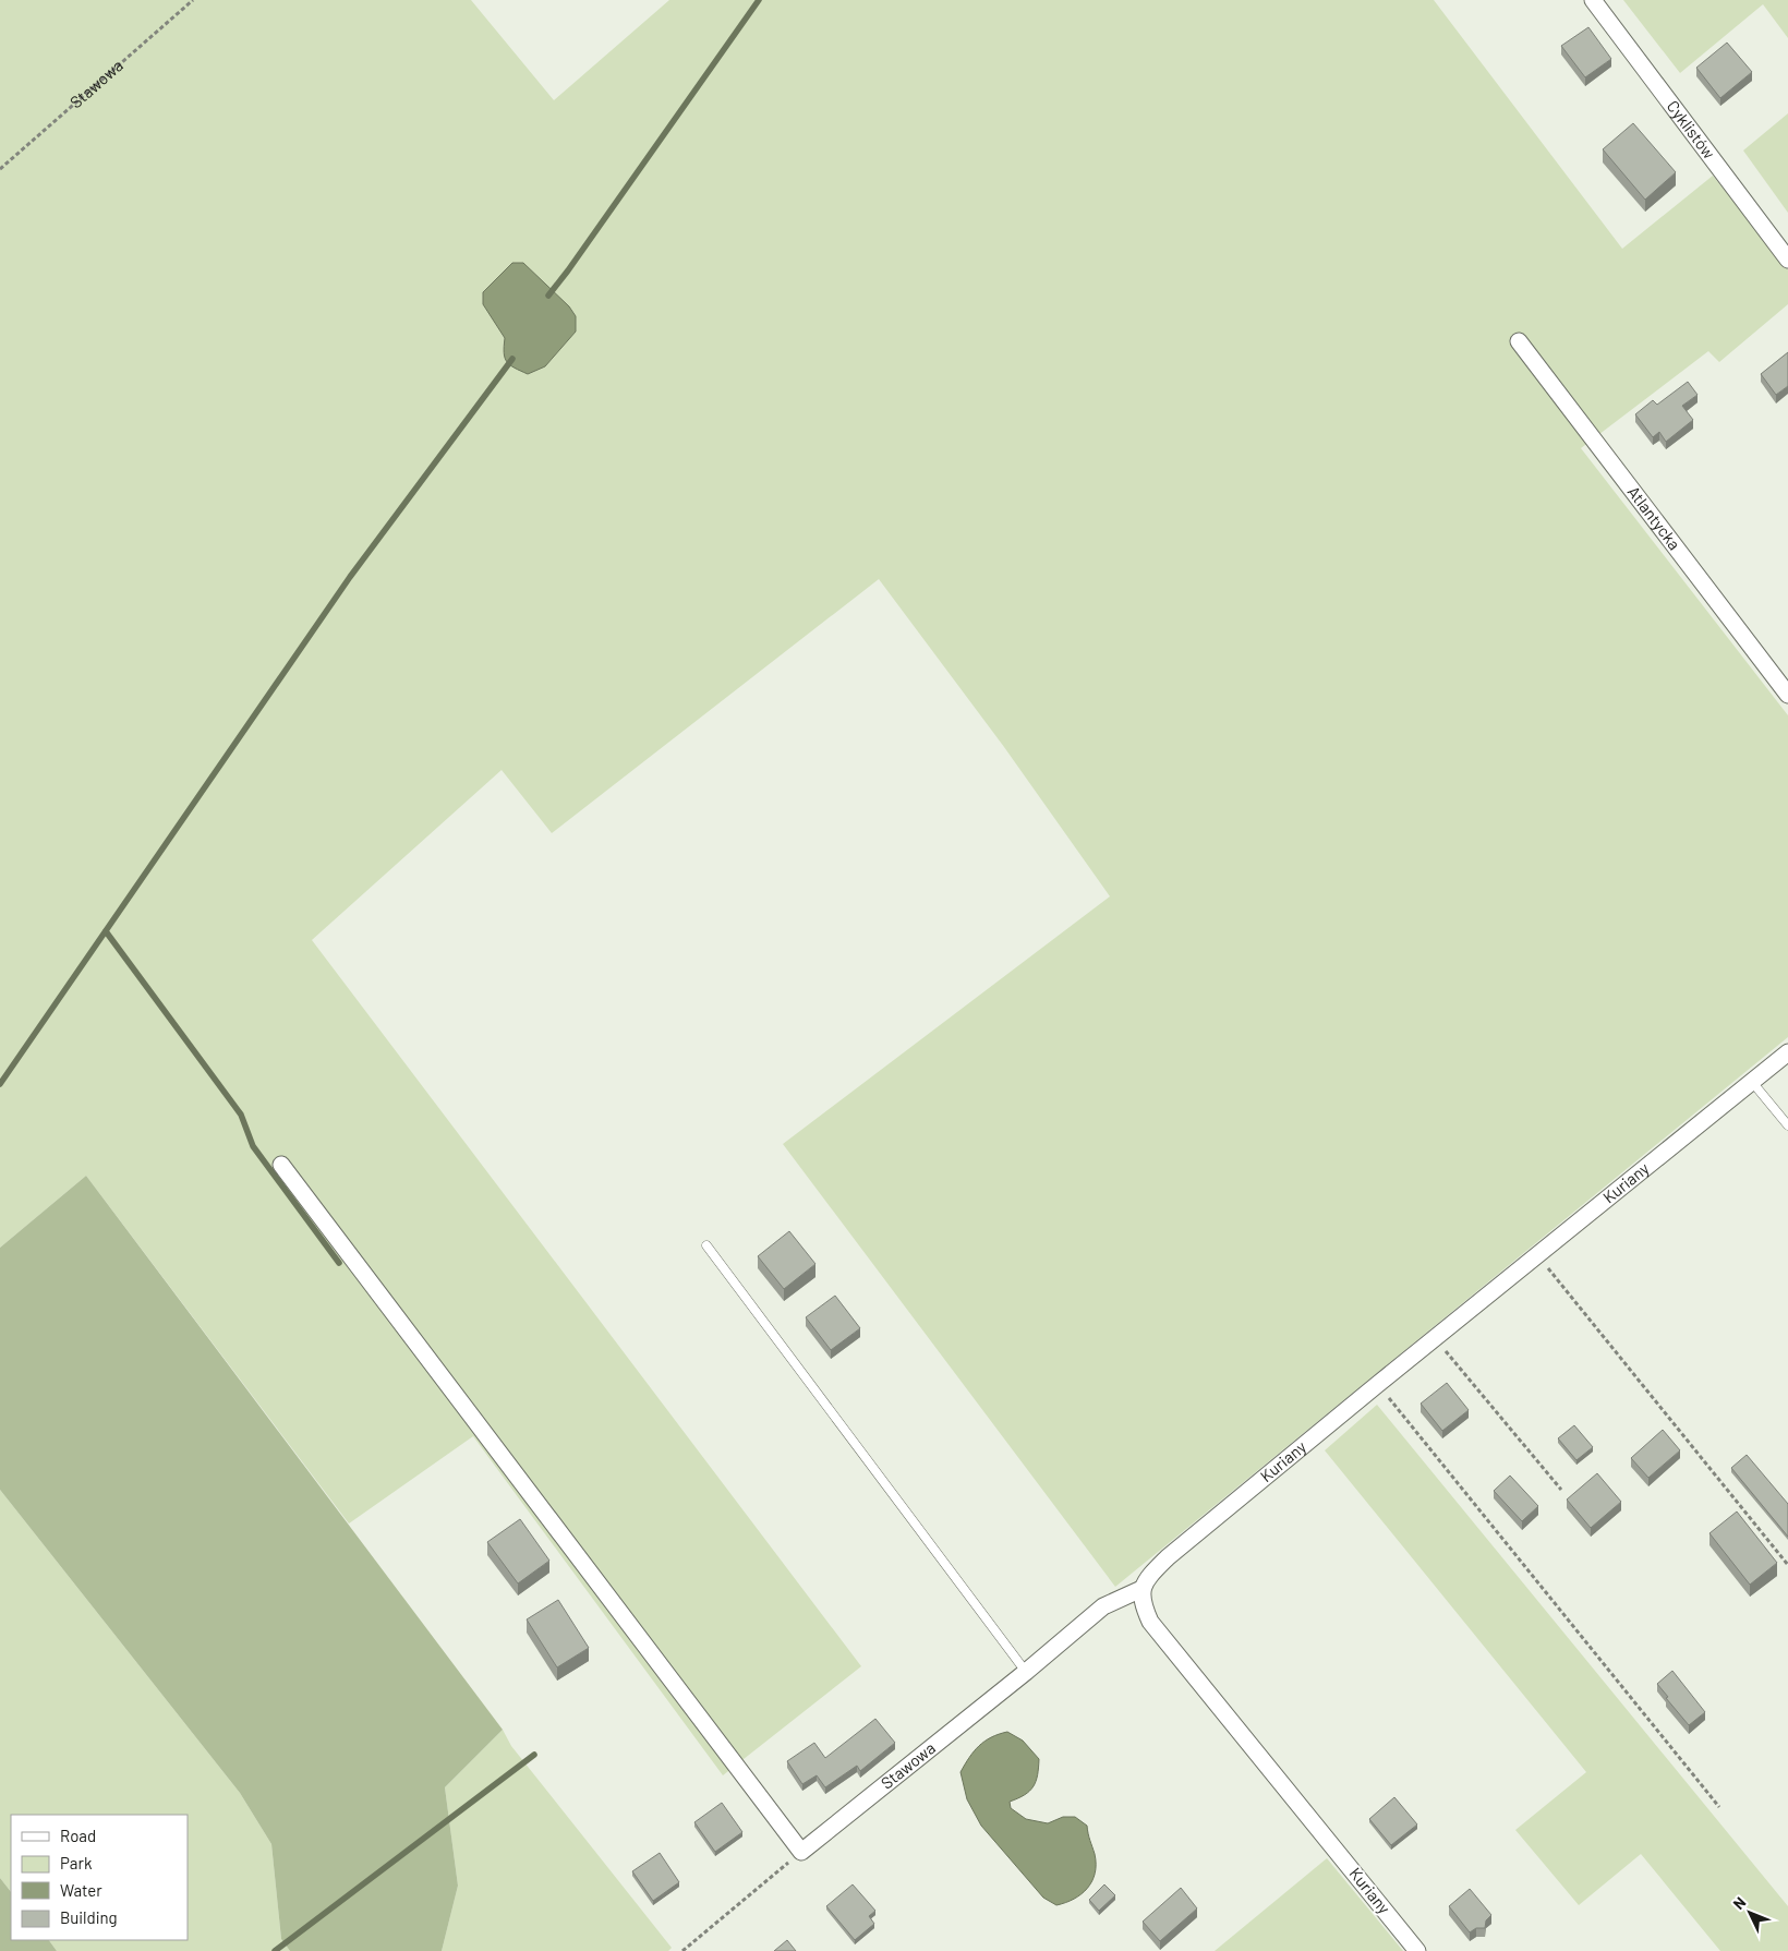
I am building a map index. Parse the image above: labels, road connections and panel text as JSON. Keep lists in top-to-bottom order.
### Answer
{
  "streets": {
    "street": [
      "Stawowa",
      "Cyklistów",
      "Atlantycka",
      "Kuriany"
    ]
  },
  "crossings": [
    ["Stawowa", "Kuriany"]
  ],
  "legend": [
    "Road",
    "Park",
    "Water",
    "Building"
  ],
  "north": "top left"
}
